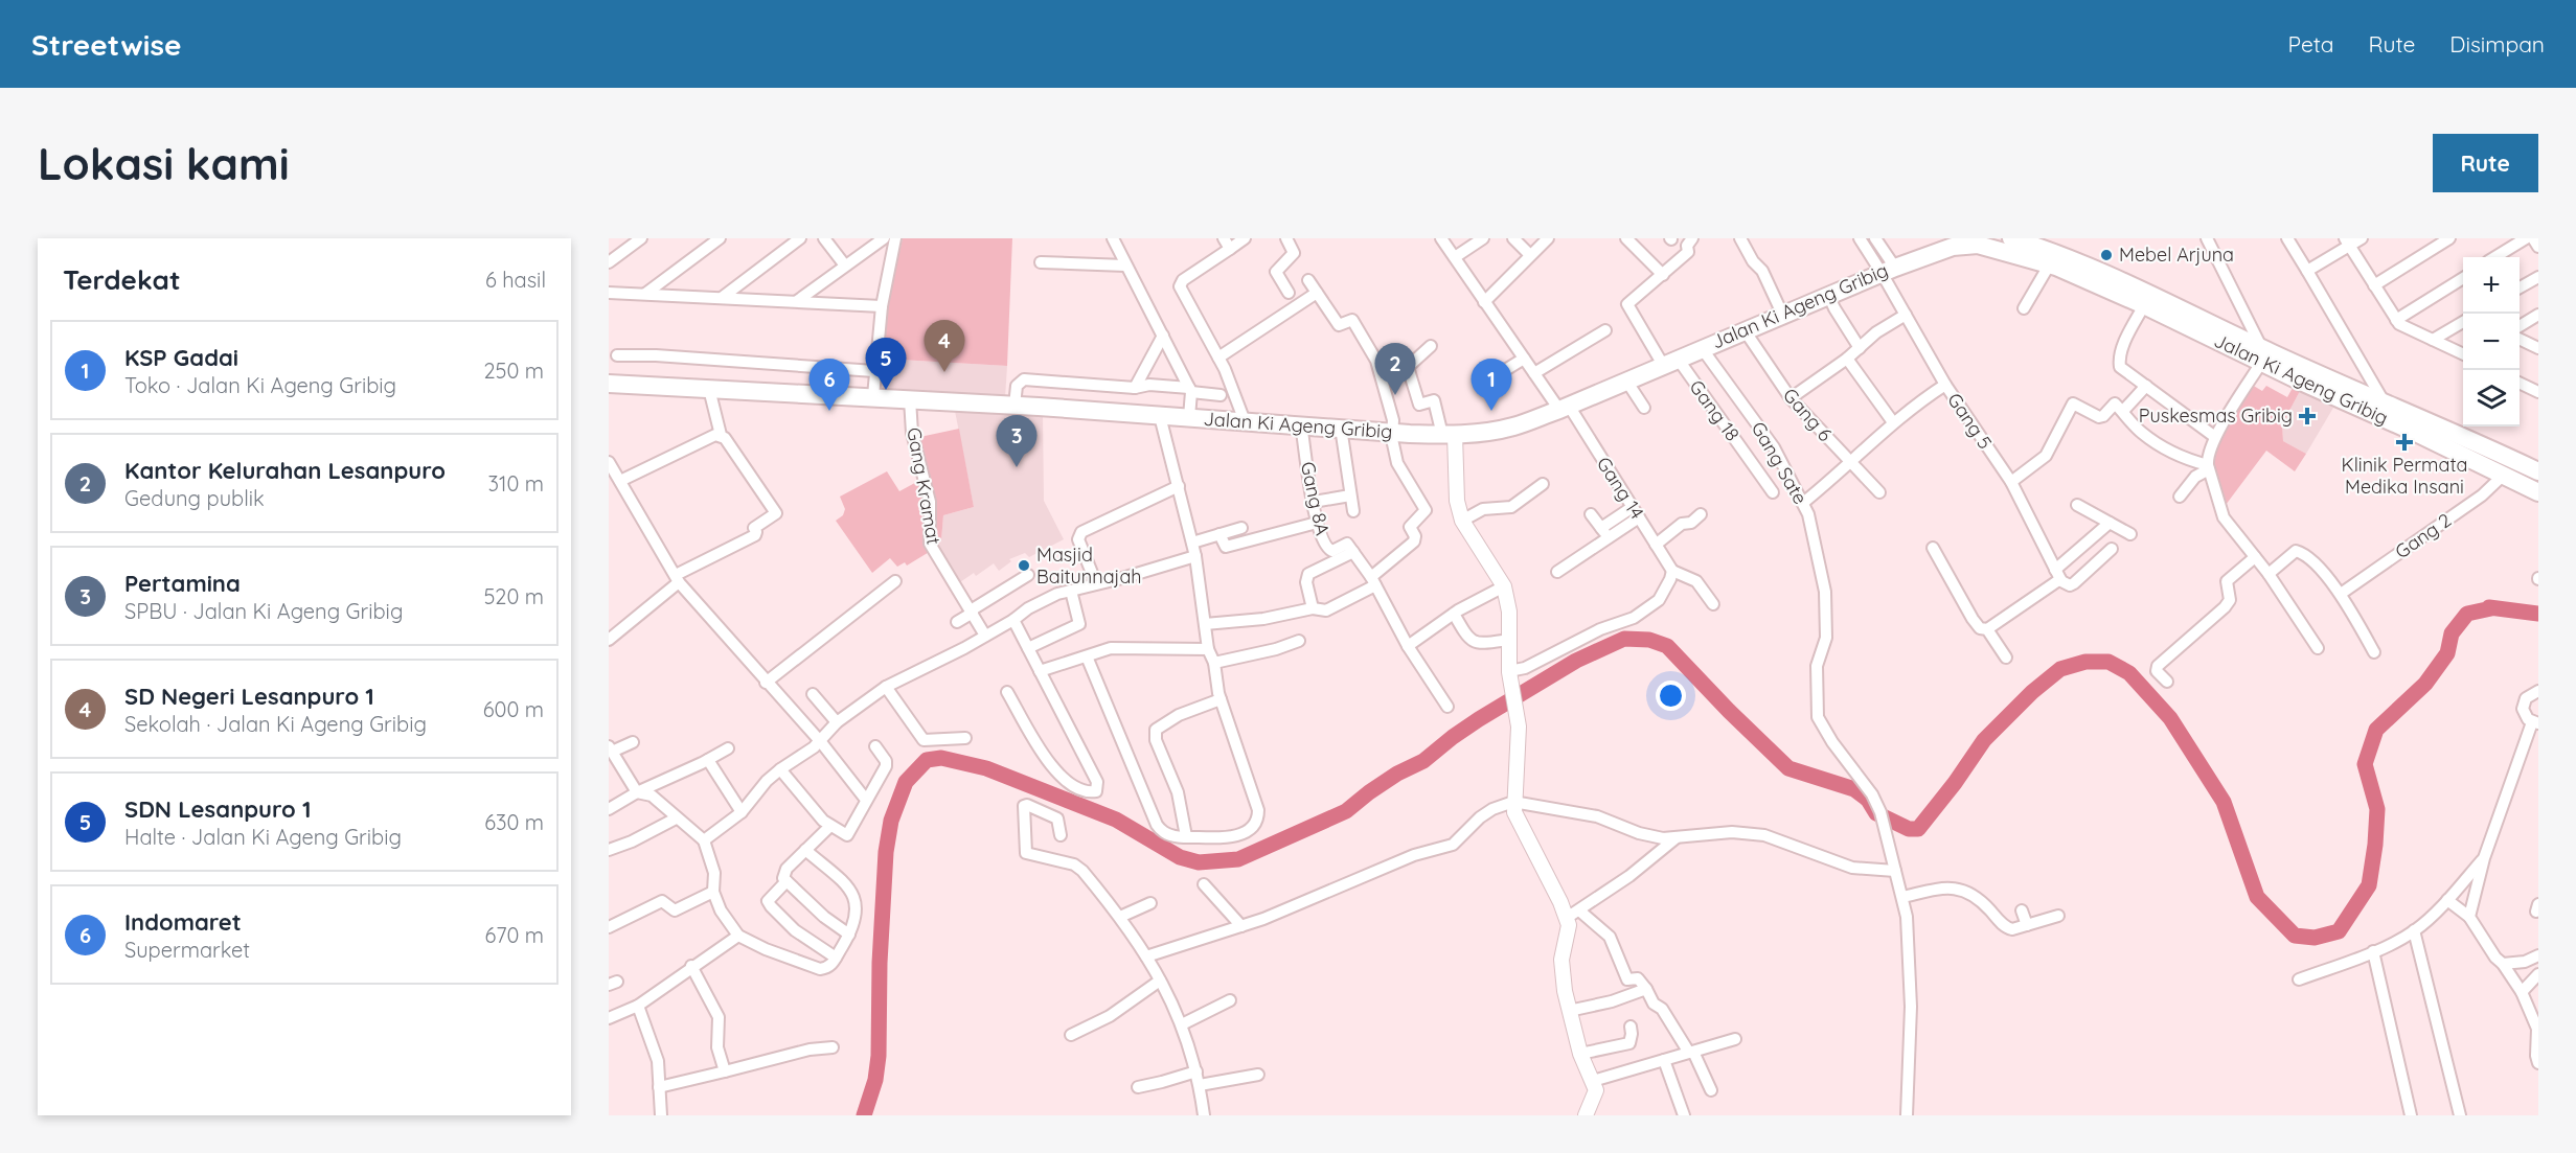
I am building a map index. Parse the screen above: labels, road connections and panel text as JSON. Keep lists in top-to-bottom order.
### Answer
{
  "streets": {
    "main road": ["Jalan Ki Ageng Gribig"],
    "street": [
      "Gang 18",
      "Gang 6",
      "Gang 5",
      "Gang Sate",
      "Gang Kramat",
      "Gang 14",
      "Gang 8A",
      "Gang 2"
    ]
  },
  "crossings": [
    ["Jalan Ki Ageng Gribig", "Gang 18"],
    ["Jalan Ki Ageng Gribig", "Gang 6"],
    ["Jalan Ki Ageng Gribig", "Gang 5"],
    ["Jalan Ki Ageng Gribig", "Gang Sate"],
    ["Jalan Ki Ageng Gribig", "Gang Kramat"],
    ["Jalan Ki Ageng Gribig", "Gang 14"],
    ["Jalan Ki Ageng Gribig", "Gang 8A"],
    ["Jalan Ki Ageng Gribig", "Gang 2"]
  ],
  "places": {
    "other": ["Mebel Arjuna", "Masjid Baitunnajah"],
    "health": ["Puskesmas Gribig", "Klinik Permata Medika Insani"]
  },
  "page": {
    "header": "Streetwise",
    "nav": ["Peta", "Rute", "Disimpan"],
    "buttons": "Rute",
    "title": "Lokasi kami",
    "heading": ["Terdekat", "6 hasil"],
    "map_buttons": ["+", "−"],
    "list": [
      {
        "mark": "1",
        "name": "KSP Gadai",
        "note": "Toko · Jalan Ki Ageng Gribig",
        "value": "250 m"
      },
      {
        "mark": "2",
        "name": "Kantor Kelurahan Lesanpuro",
        "note": "Gedung publik",
        "value": "310 m"
      },
      {
        "mark": "3",
        "name": "Pertamina",
        "note": "SPBU · Jalan Ki Ageng Gribig",
        "value": "520 m"
      },
      {
        "mark": "4",
        "name": "SD Negeri Lesanpuro 1",
        "note": "Sekolah · Jalan Ki Ageng Gribig",
        "value": "600 m"
      },
      {
        "mark": "5",
        "name": "SDN Lesanpuro 1",
        "note": "Halte · Jalan Ki Ageng Gribig",
        "value": "630 m"
      },
      {
        "mark": "6",
        "name": "Indomaret",
        "note": "Supermarket",
        "value": "670 m"
      }
    ],
    "pins": [
      "4",
      "5",
      "2",
      "1",
      "6",
      "3"
    ]
  }
}
